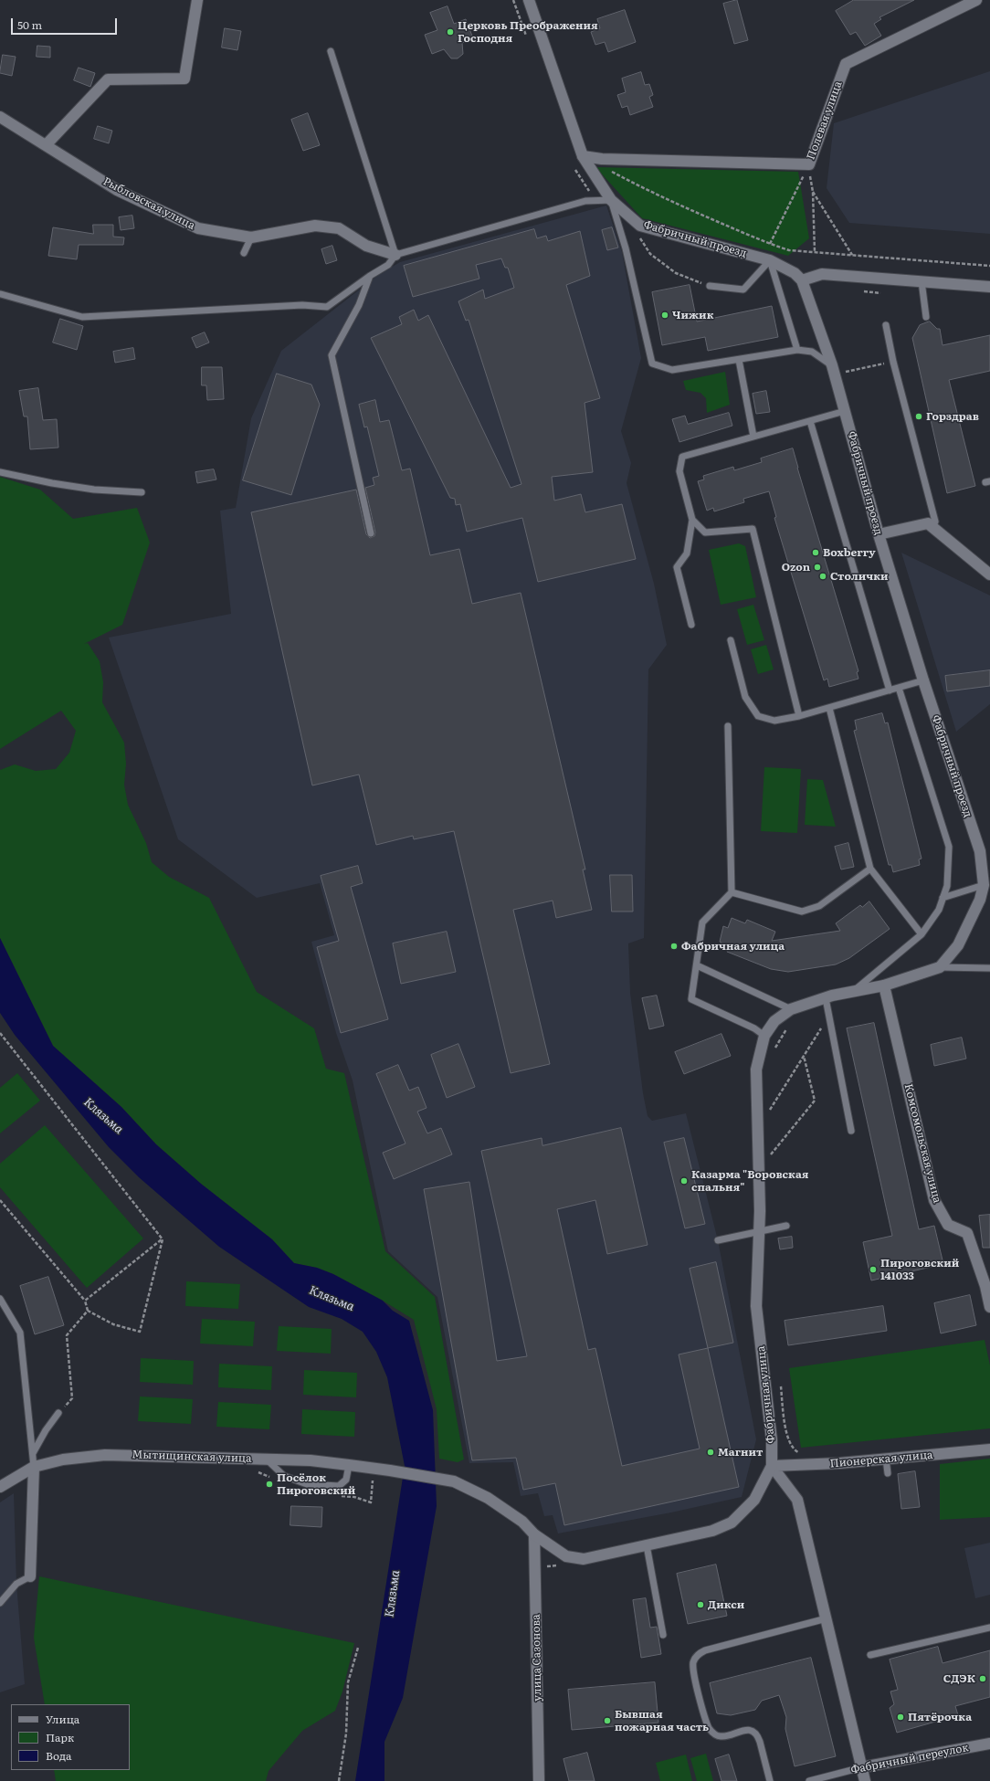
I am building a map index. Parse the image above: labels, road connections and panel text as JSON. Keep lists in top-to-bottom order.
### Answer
{
  "streets": {
    "street": [
      "Полевая улица",
      "Рыбловская улица",
      "Фабричный проезд",
      "Комсомольская улица",
      "Фабричная улица",
      "Мытищинская улица",
      "Пионерская улица",
      "улица Сазонова",
      "Фабричный переулок"
    ]
  },
  "crossings": [
    ["Полевая улица", "Фабричный проезд"],
    ["Фабричная улица", "Мытищинская улица"],
    ["Фабричная улица", "Пионерская улица"],
    ["Фабричная улица", "улица Сазонова"]
  ],
  "water": ["Клязьма"],
  "places": [
    "Церковь Преображения Господня",
    "Чижик",
    "Горздрав",
    "Boxberry",
    "Ozon",
    "Столички",
    "Фабричная улица",
    "Казарма \"Воровская спальня\"",
    "Пироговский 141033",
    "Магнит",
    "Посёлок Пироговский",
    "Дикси",
    "СДЭК",
    "Пятёрочка",
    "Бывшая пожарная часть"
  ],
  "legend": ["Улица", "Парк", "Вода"],
  "scale_bar": "50 m"
}
